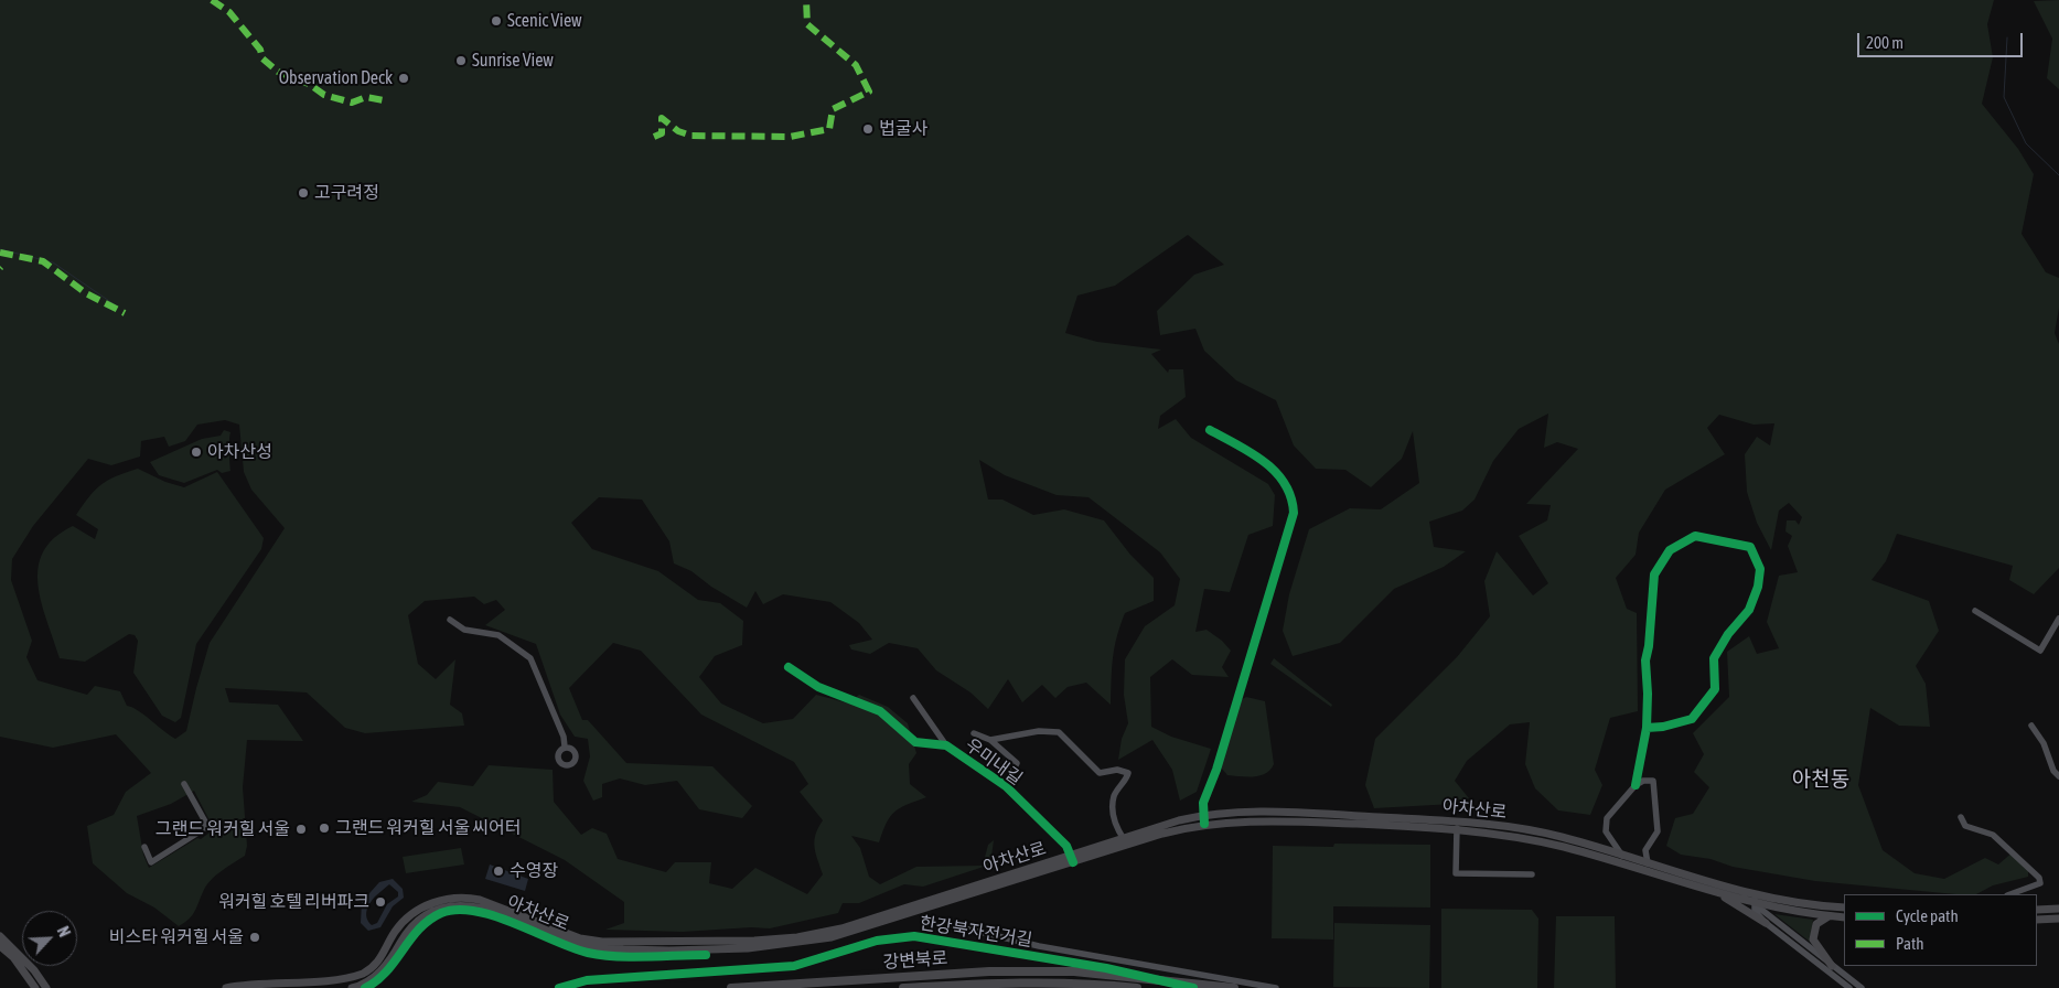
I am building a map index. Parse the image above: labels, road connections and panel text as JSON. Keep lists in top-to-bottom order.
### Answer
{
  "streets": {
    "highway": ["강변북로"],
    "main road": ["아차산로"],
    "street": ["우미내길"],
    "cycle path": ["한강북자전거길"]
  },
  "crossings": [
    ["우미내길", "아차산로"]
  ],
  "districts": ["아천동"],
  "places": [
    "Scenic View",
    "Sunrise View",
    "Observation Deck",
    "법굴사",
    "고구려정",
    "아차산성",
    "그랜드 워커힐 서울 씨어터",
    "그랜드 워커힐 서울",
    "수영장",
    "워커힐 호텔 리버파크",
    "비스타 워커힐 서울"
  ],
  "legend": ["Cycle path", "Path"],
  "scale_bar": "200 m",
  "north": "top right"
}
